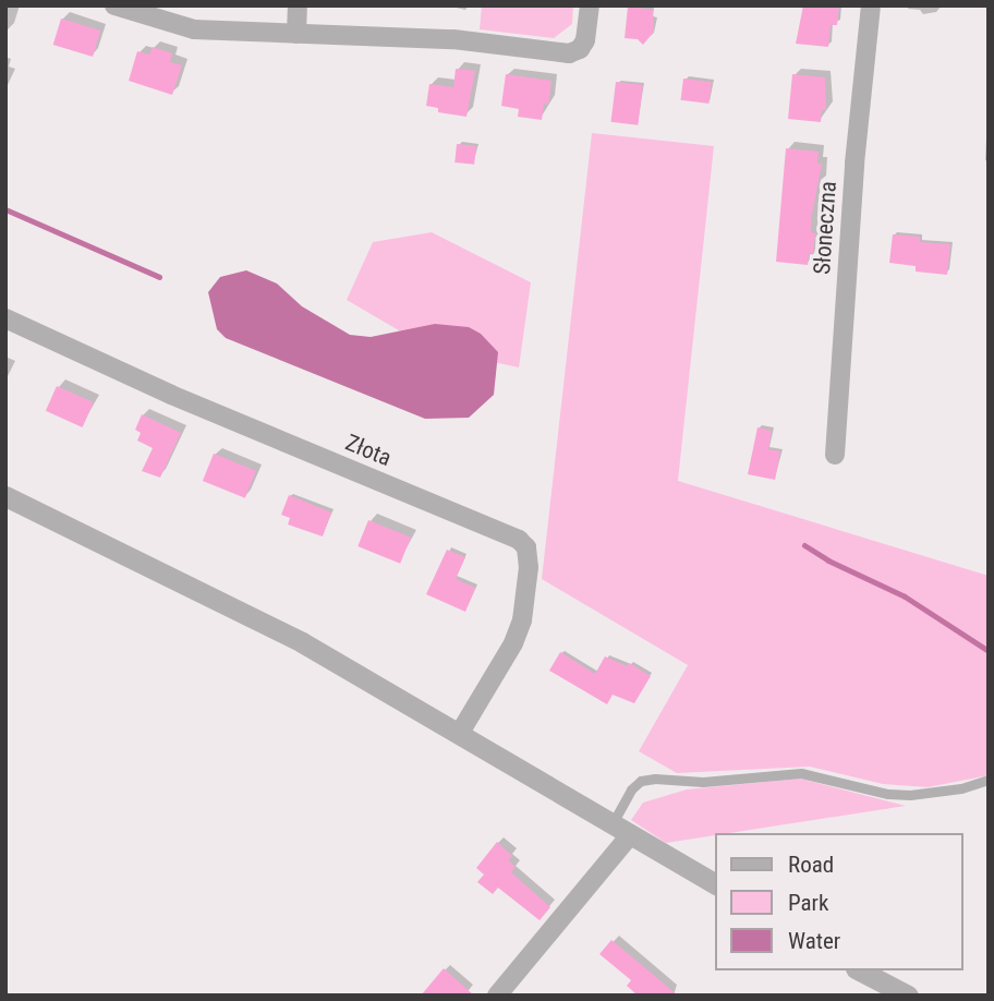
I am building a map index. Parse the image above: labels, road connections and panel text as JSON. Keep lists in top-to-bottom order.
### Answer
{
  "streets": {
    "street": ["Słoneczna", "Złota"]
  },
  "legend": ["Road", "Park", "Water"]
}
